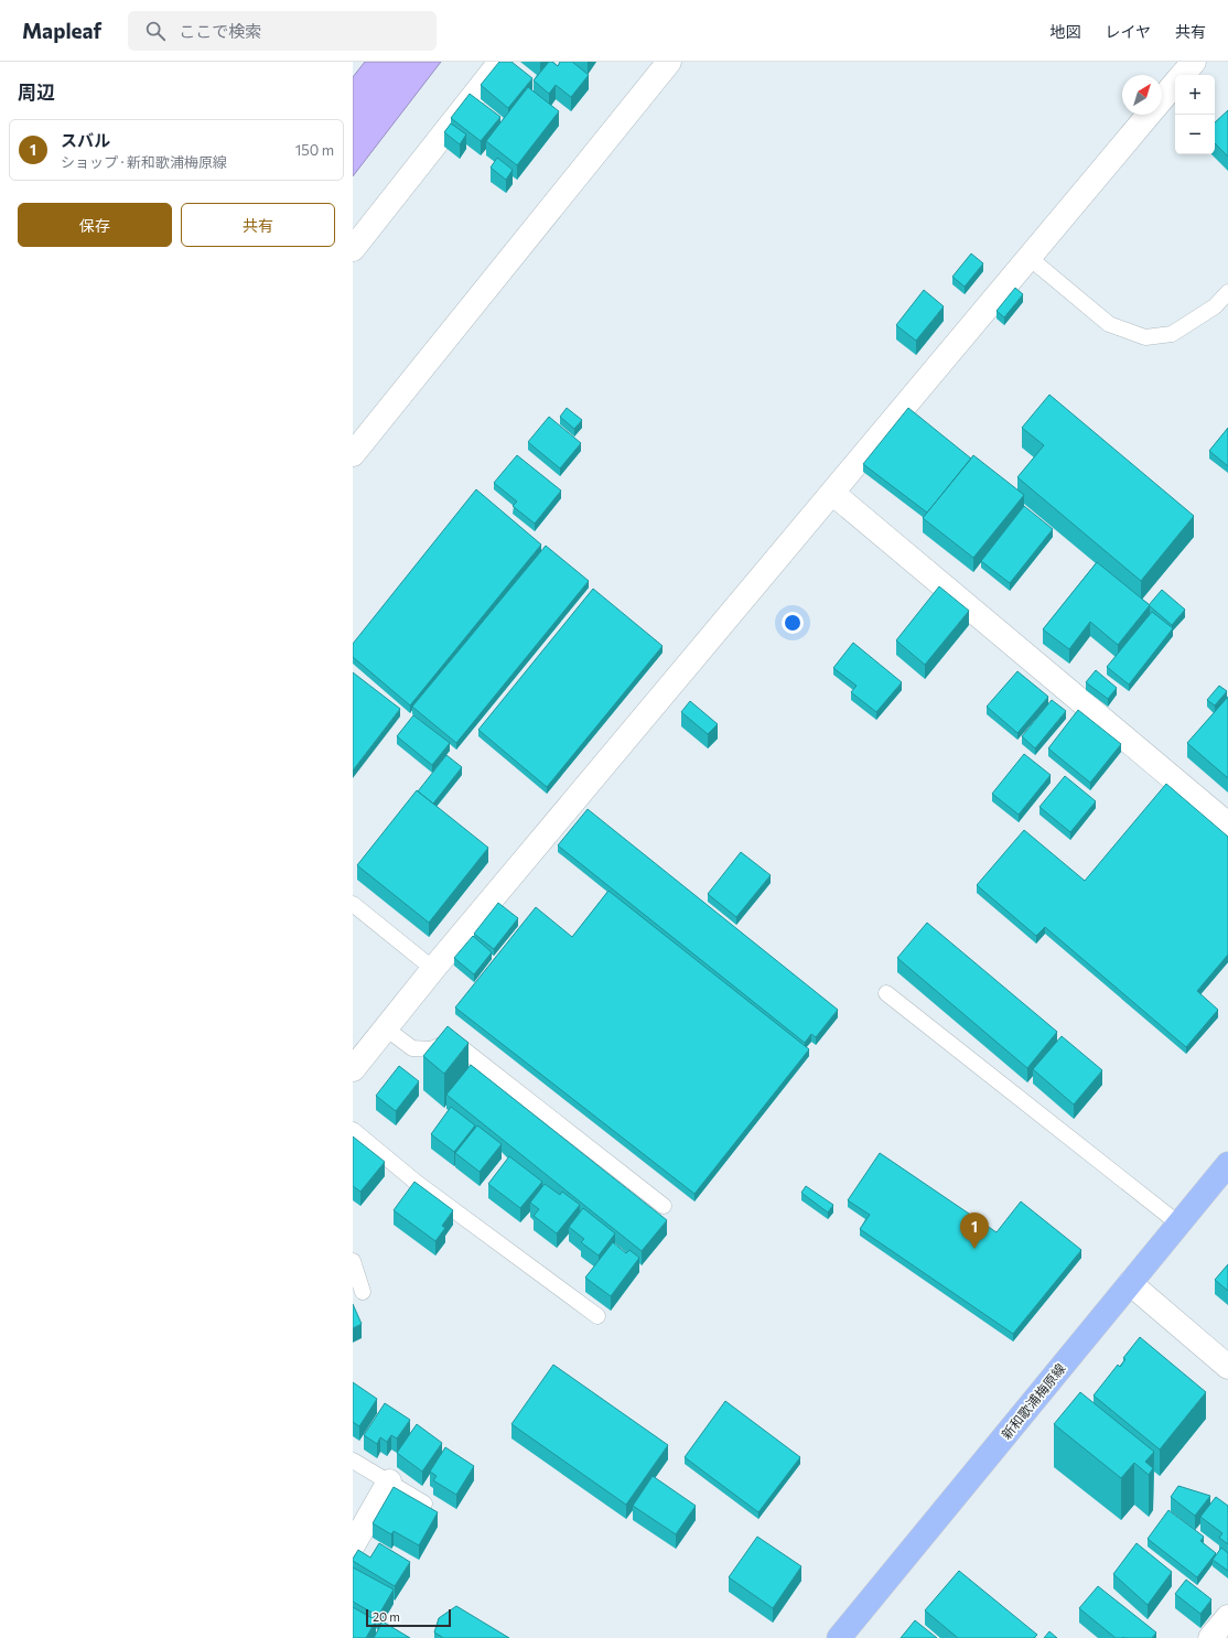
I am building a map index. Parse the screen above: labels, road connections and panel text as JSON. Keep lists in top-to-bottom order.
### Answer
{
  "streets": {
    "main road": ["新和歌浦梅原線"]
  },
  "scale_bar": "20 m",
  "north": "top right",
  "page": {
    "header": "Mapleaf",
    "search": "ここで検索",
    "nav": ["地図", "レイヤ", "共有"],
    "heading": "周辺",
    "map_buttons": ["+", "−"],
    "list": [
      {
        "mark": "1",
        "name": "スバル",
        "note": "ショップ · 新和歌浦梅原線",
        "value": "150 m"
      }
    ],
    "buttons": ["保存", "共有"],
    "pins": "1",
    "scale": "20 m"
  }
}
